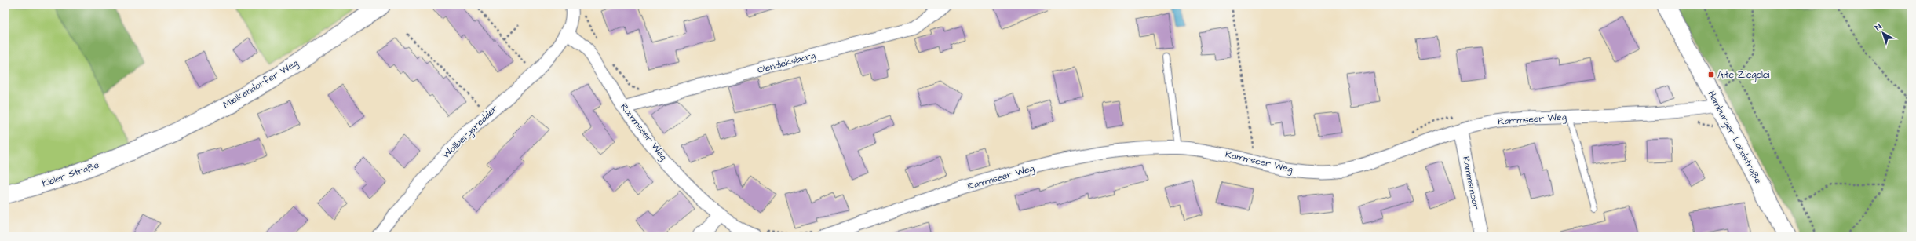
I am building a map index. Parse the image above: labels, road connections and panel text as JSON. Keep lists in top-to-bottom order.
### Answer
{
  "streets": {
    "street": [
      "Olendieksbarg",
      "Mielkendorfer Weg",
      "Rammseer Weg",
      "Wollbergsredder",
      "Hamburger Landstraße",
      "Kieler Straße",
      "Rammsmoor"
    ]
  },
  "crossings": [
    ["Olendieksbarg", "Rammseer Weg"],
    ["Mielkendorfer Weg", "Kieler Straße"],
    ["Rammseer Weg", "Wollbergsredder"],
    ["Rammseer Weg", "Hamburger Landstraße"],
    ["Rammseer Weg", "Rammsmoor"]
  ],
  "places": {
    "transit": ["Alte Ziegelei"]
  },
  "north": "top left"
}
